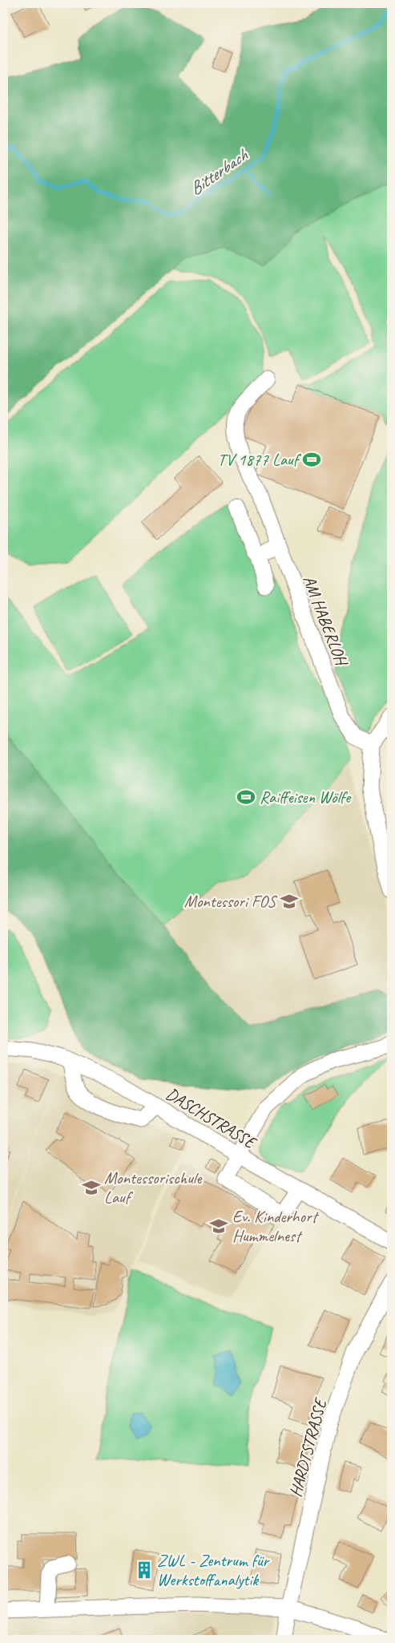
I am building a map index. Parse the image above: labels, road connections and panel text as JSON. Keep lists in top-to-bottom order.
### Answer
{
  "streets": {
    "street": ["AM HABERLOH", "DASCHSTRASSE", "HARDTSTRASSE"]
  },
  "water": ["Bitterbach"],
  "places": {
    "sports": ["TV 1877 Lauf", "Raiffeisen Wölfe"],
    "school or university": ["Montessori FOS", "Montessorischule Lauf", "Ev. Kinderhort Hummelnest"],
    "building": ["ZWL - Zentrum für Werkstoffanalytik"]
  }
}
